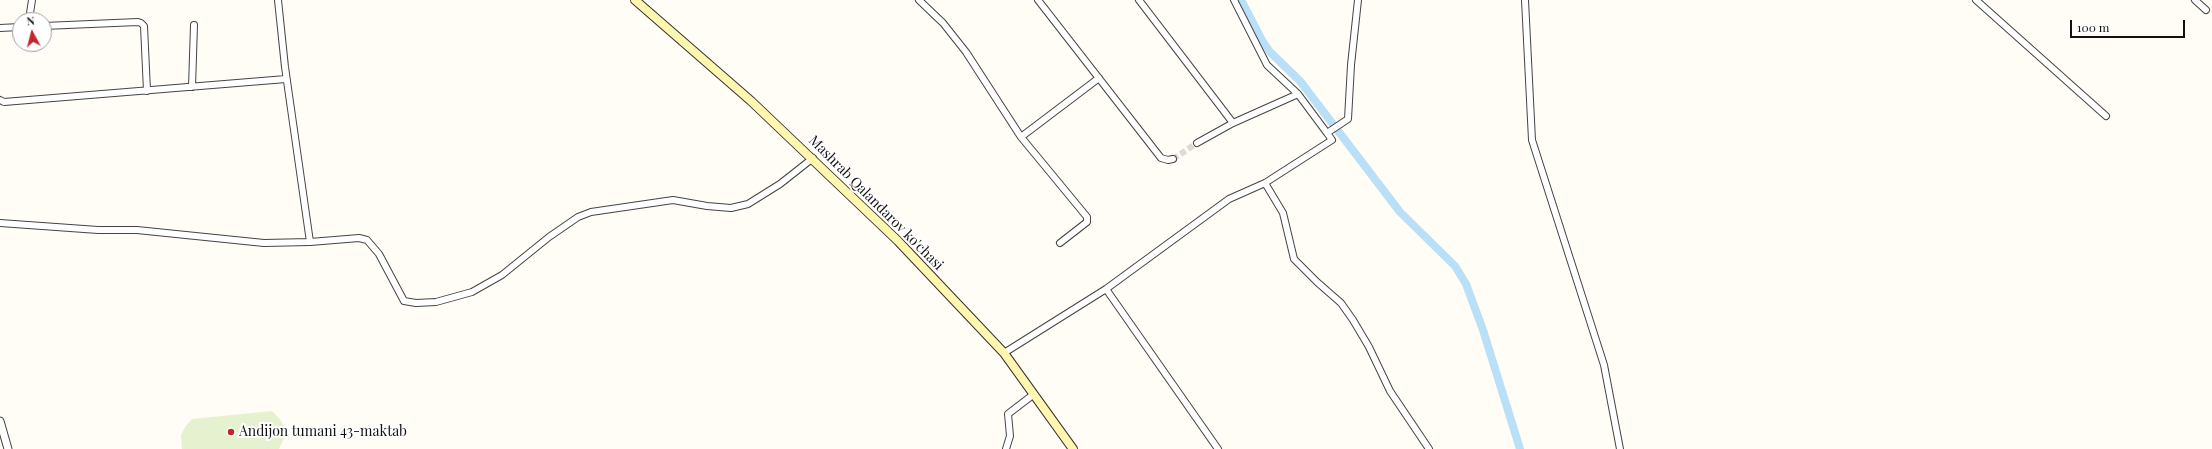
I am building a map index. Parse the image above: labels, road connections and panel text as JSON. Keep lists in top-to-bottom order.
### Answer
{
  "streets": {
    "main road": ["Mashrab Qalandarov ko'chasi"]
  },
  "places": ["Andijon tumani 43-maktab"],
  "scale_bar": "100 m",
  "north": "top"
}
